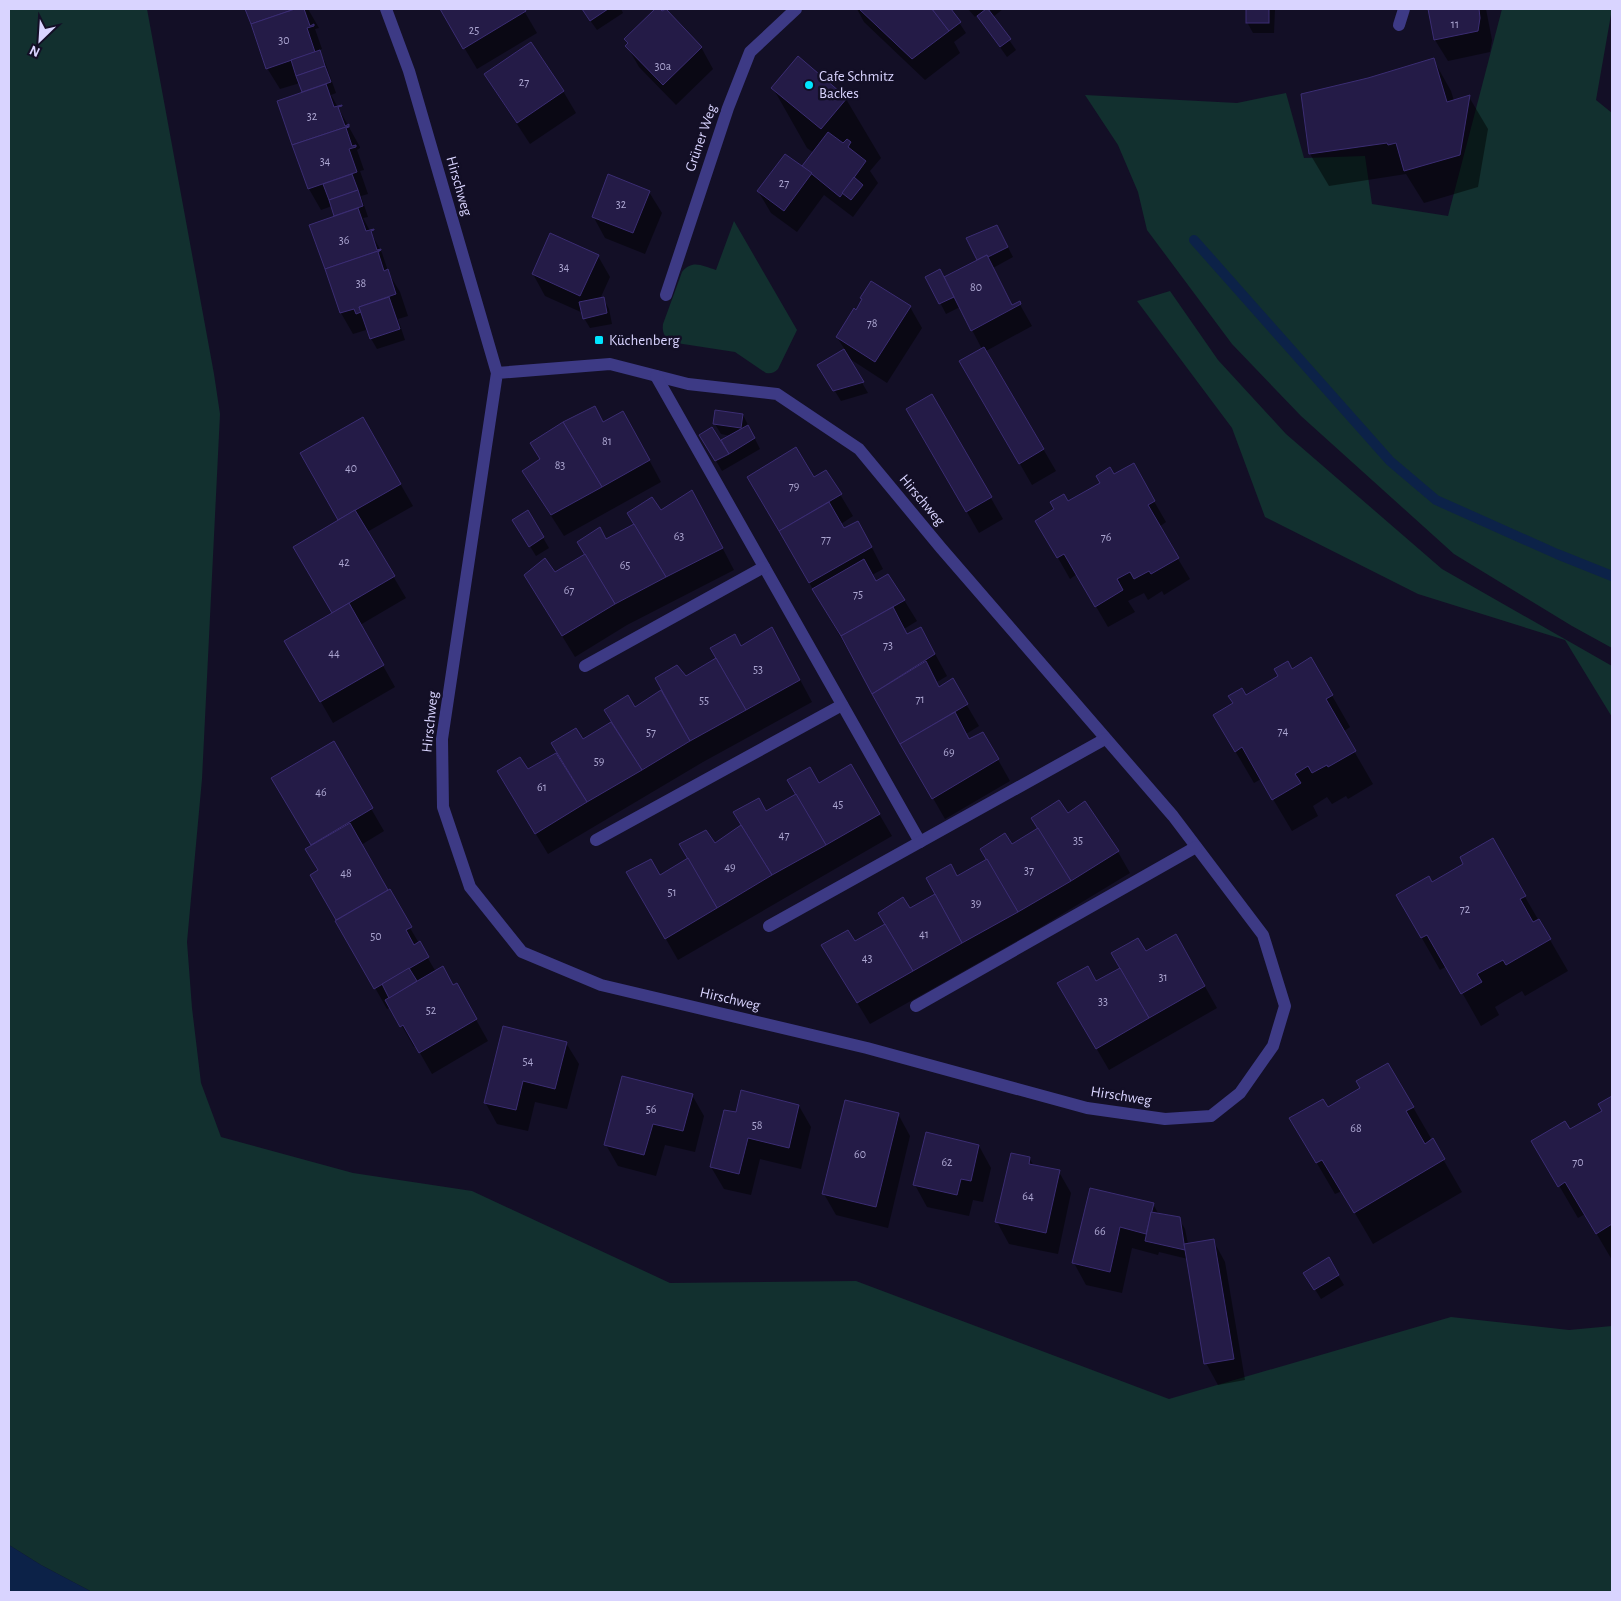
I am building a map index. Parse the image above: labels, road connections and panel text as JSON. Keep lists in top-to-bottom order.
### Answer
{
  "streets": {
    "street": ["Grüner Weg", "Hirschweg"]
  },
  "places": {
    "other": ["Cafe Schmitz Backes"],
    "transit": ["Küchenberg"]
  },
  "house_numbers": [
    "11",
    "25",
    "30",
    "30a",
    "27",
    "32",
    "34",
    "27",
    "32",
    "36",
    "34",
    "38",
    "80",
    "78",
    "81",
    "83",
    "40",
    "79",
    "63",
    "76",
    "77",
    "42",
    "65",
    "67",
    "75",
    "73",
    "44",
    "53",
    "71",
    "55",
    "74",
    "57",
    "69",
    "59",
    "61",
    "46",
    "45",
    "47",
    "35",
    "49",
    "37",
    "48",
    "51",
    "39",
    "72",
    "41",
    "50",
    "43",
    "31",
    "33",
    "52",
    "54",
    "56",
    "58",
    "68",
    "60",
    "62",
    "70",
    "64",
    "66"
  ],
  "north": "bottom left"
}
